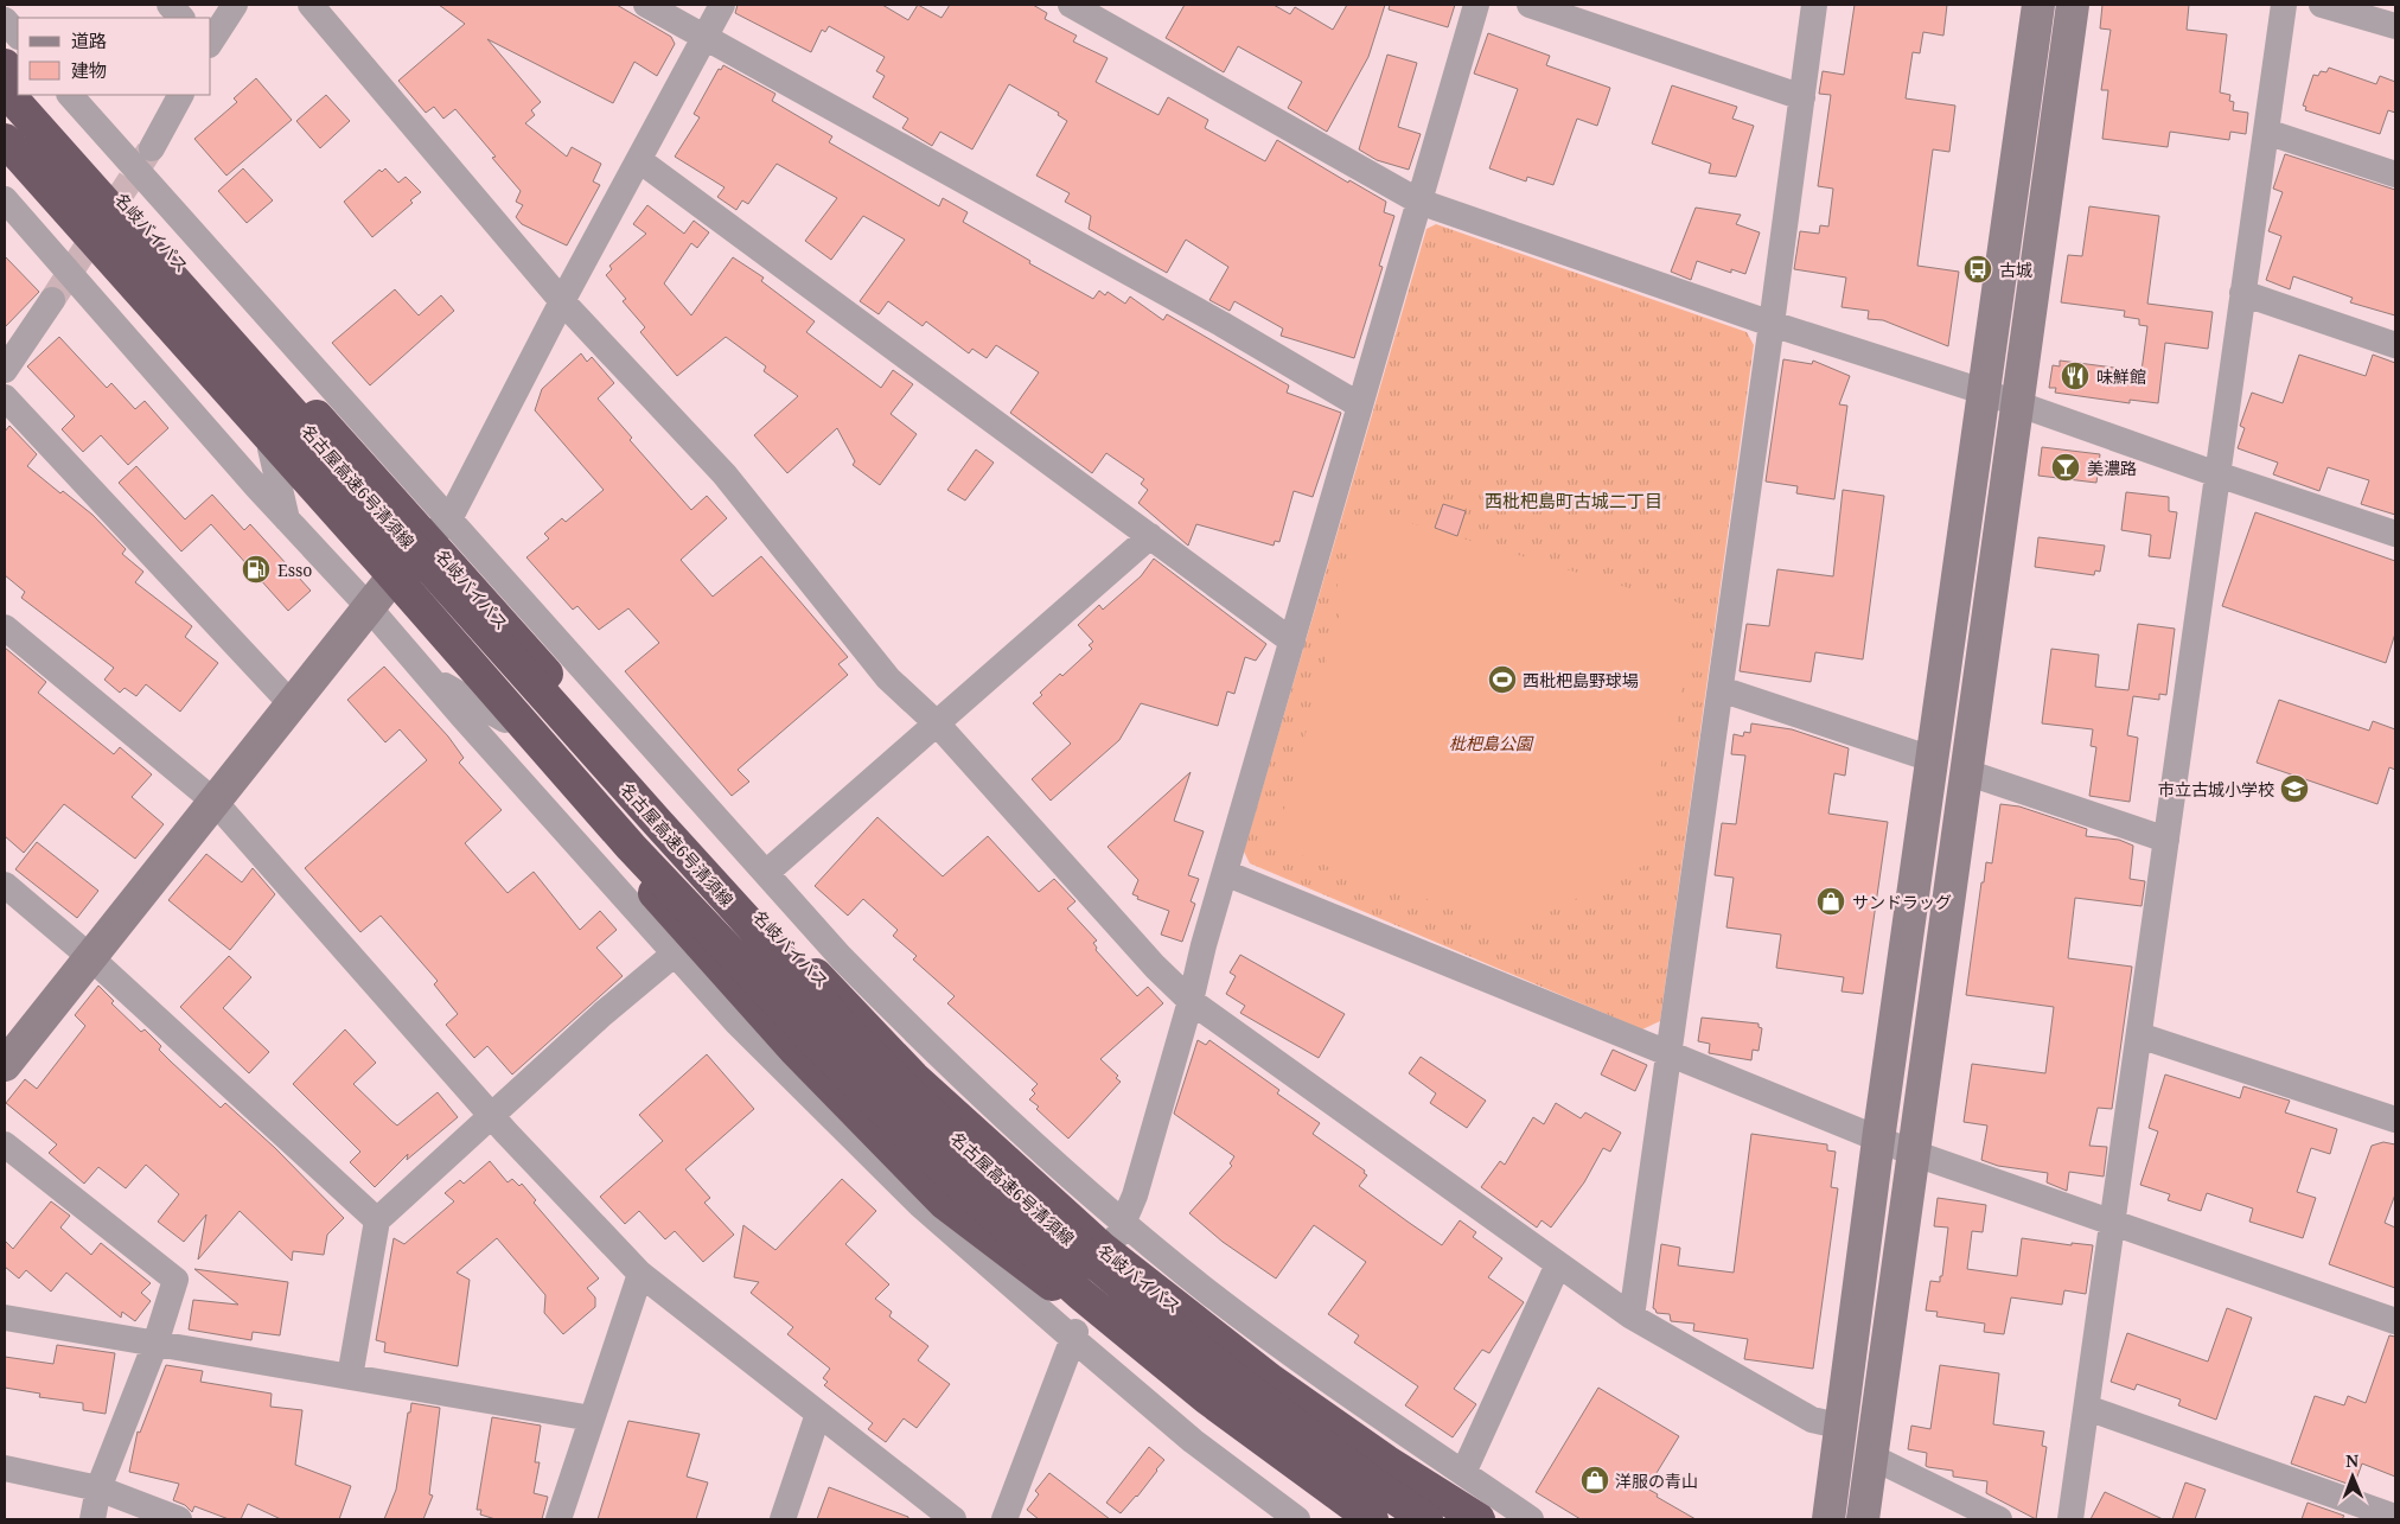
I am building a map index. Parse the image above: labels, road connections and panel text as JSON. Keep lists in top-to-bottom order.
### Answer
{
  "streets": {
    "highway": ["名岐バイパス", "名古屋高速6号清須線"]
  },
  "districts": ["西枇杷島町古城二丁目"],
  "parks": ["枇杷島公園"],
  "places": {
    "bus stop": ["古城"],
    "restaurant": ["味鮮館"],
    "bar": ["美濃路"],
    "fuel station": ["Esso"],
    "sports": ["西枇杷島野球場"],
    "school or university": ["市立古城小学校"],
    "shop": ["サンドラッグ", "洋服の青山"]
  },
  "legend": ["道路", "建物"],
  "north": "top"
}
